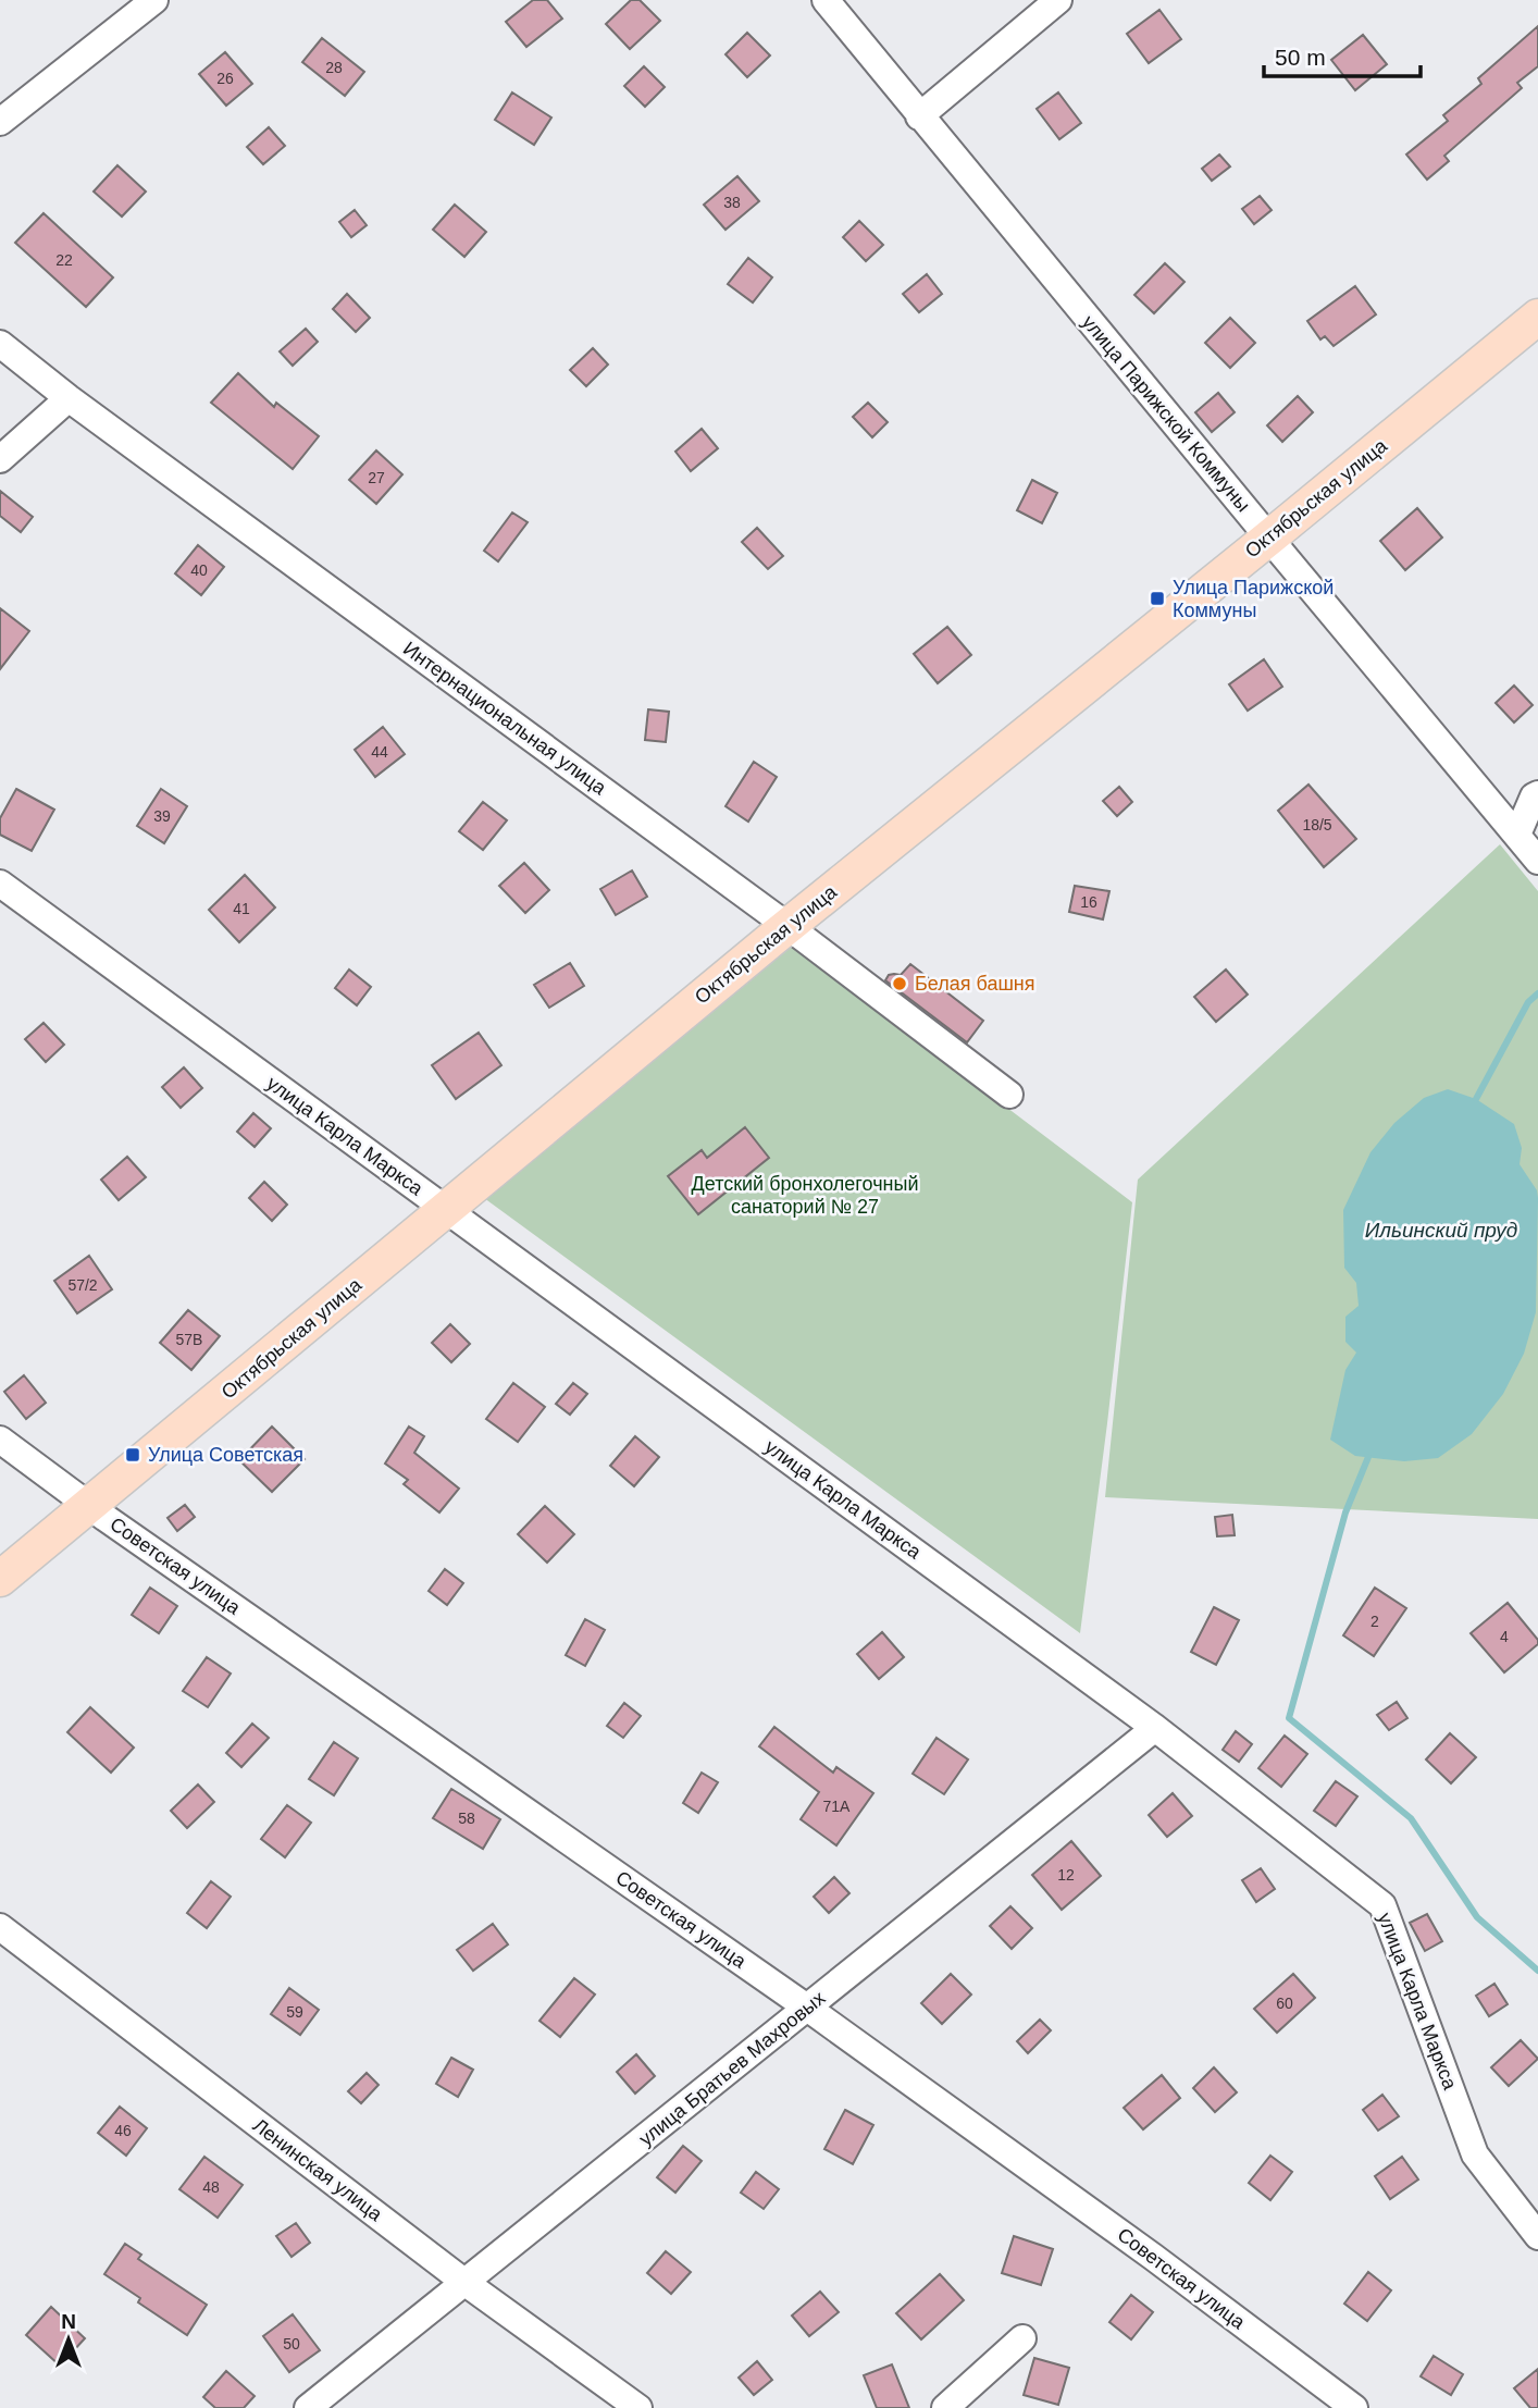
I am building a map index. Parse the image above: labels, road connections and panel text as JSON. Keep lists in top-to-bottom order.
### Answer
{
  "streets": {
    "main road": ["Октябрьская улица"],
    "street": [
      "улица Парижской Коммуны",
      "Интернациональная улица",
      "улица Карла Маркса",
      "Советская улица",
      "улица Братьев Махровых",
      "Ленинская улица"
    ]
  },
  "crossings": [
    ["улица Парижской Коммуны", "Октябрьская улица"],
    ["Октябрьская улица", "Интернациональная улица"],
    ["Октябрьская улица", "улица Карла Маркса"],
    ["Октябрьская улица", "Советская улица"],
    ["улица Карла Маркса", "улица Братьев Махровых"],
    ["Советская улица", "улица Братьев Махровых"],
    ["улица Братьев Махровых", "Ленинская улица"]
  ],
  "water": ["Ильинский пруд"],
  "parks": ["Детский бронхолегочный санаторий № 27"],
  "places": {
    "transit": ["Улица Парижской Коммуны", "Улица Советская"],
    "other": ["Белая башня"]
  },
  "house_numbers": [
    "28",
    "26",
    "38",
    "22",
    "27",
    "40",
    "44",
    "39",
    "18/5",
    "16",
    "41",
    "57/2",
    "57В",
    "2",
    "4",
    "71А",
    "58",
    "12",
    "60",
    "59",
    "46",
    "48",
    "50"
  ],
  "scale_bar": "50 m",
  "north": "top"
}
